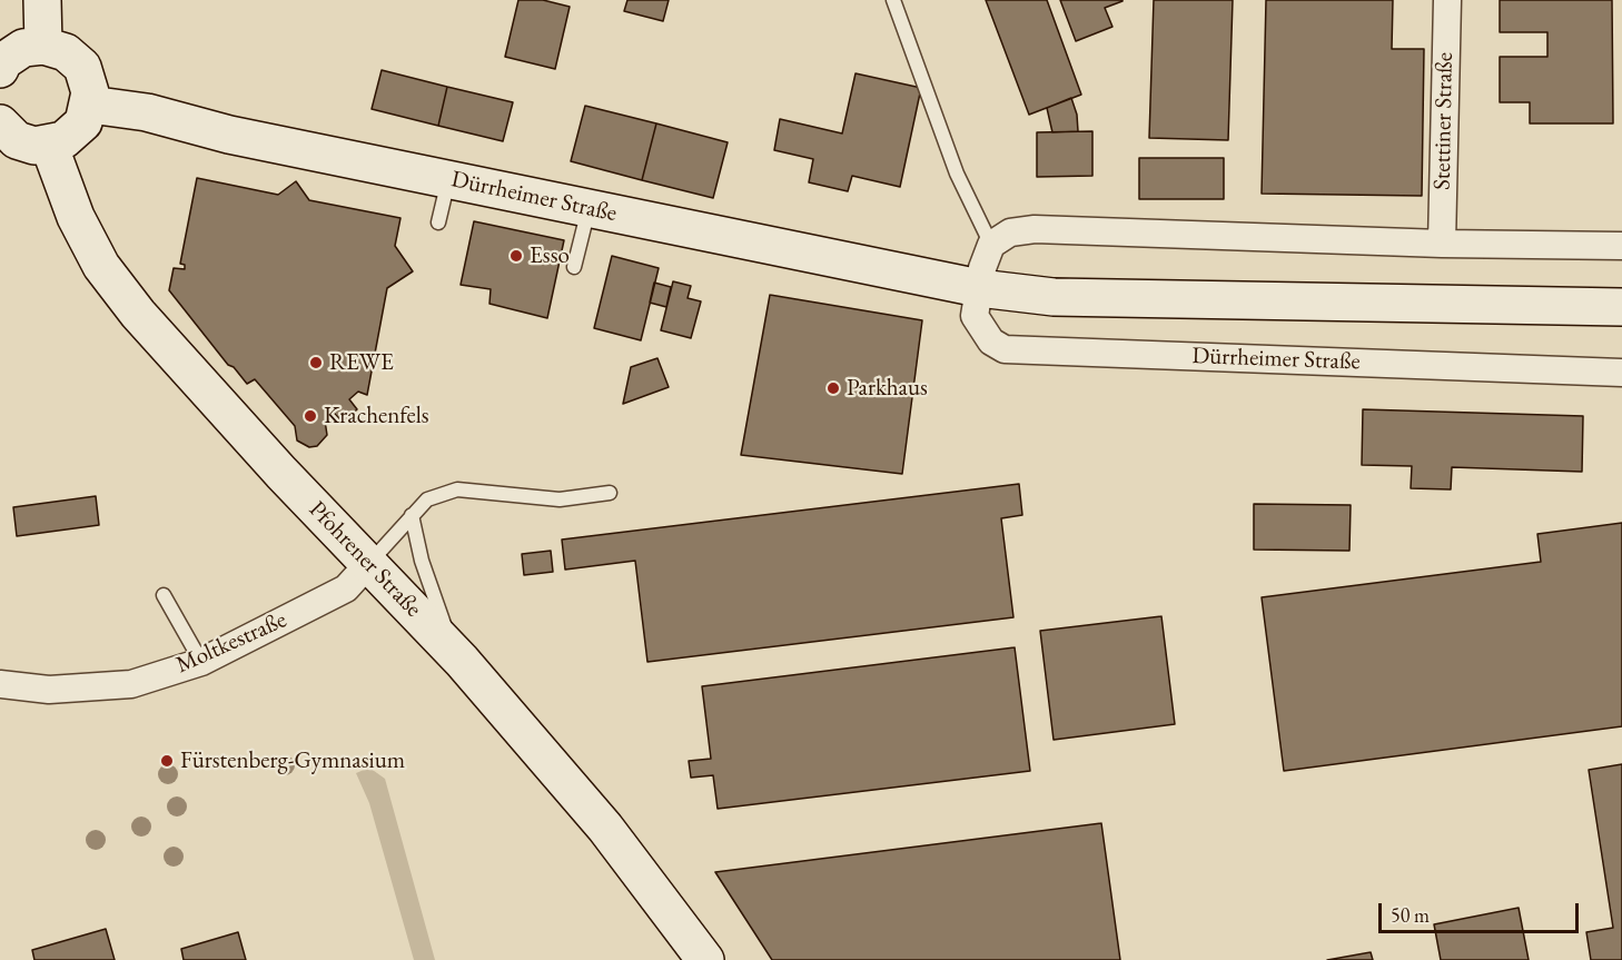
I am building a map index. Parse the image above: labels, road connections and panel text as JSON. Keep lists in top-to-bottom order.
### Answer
{
  "streets": {
    "main road": ["Dürrheimer Straße", "Pfohrener Straße"],
    "street": ["Stettiner Straße", "Moltkestraße"]
  },
  "crossings": [
    ["Pfohrener Straße", "Moltkestraße"]
  ],
  "places": [
    "Esso",
    "REWE",
    "Parkhaus",
    "Krachenfels",
    "Fürstenberg-Gymnasium"
  ],
  "scale_bar": "50 m"
}
